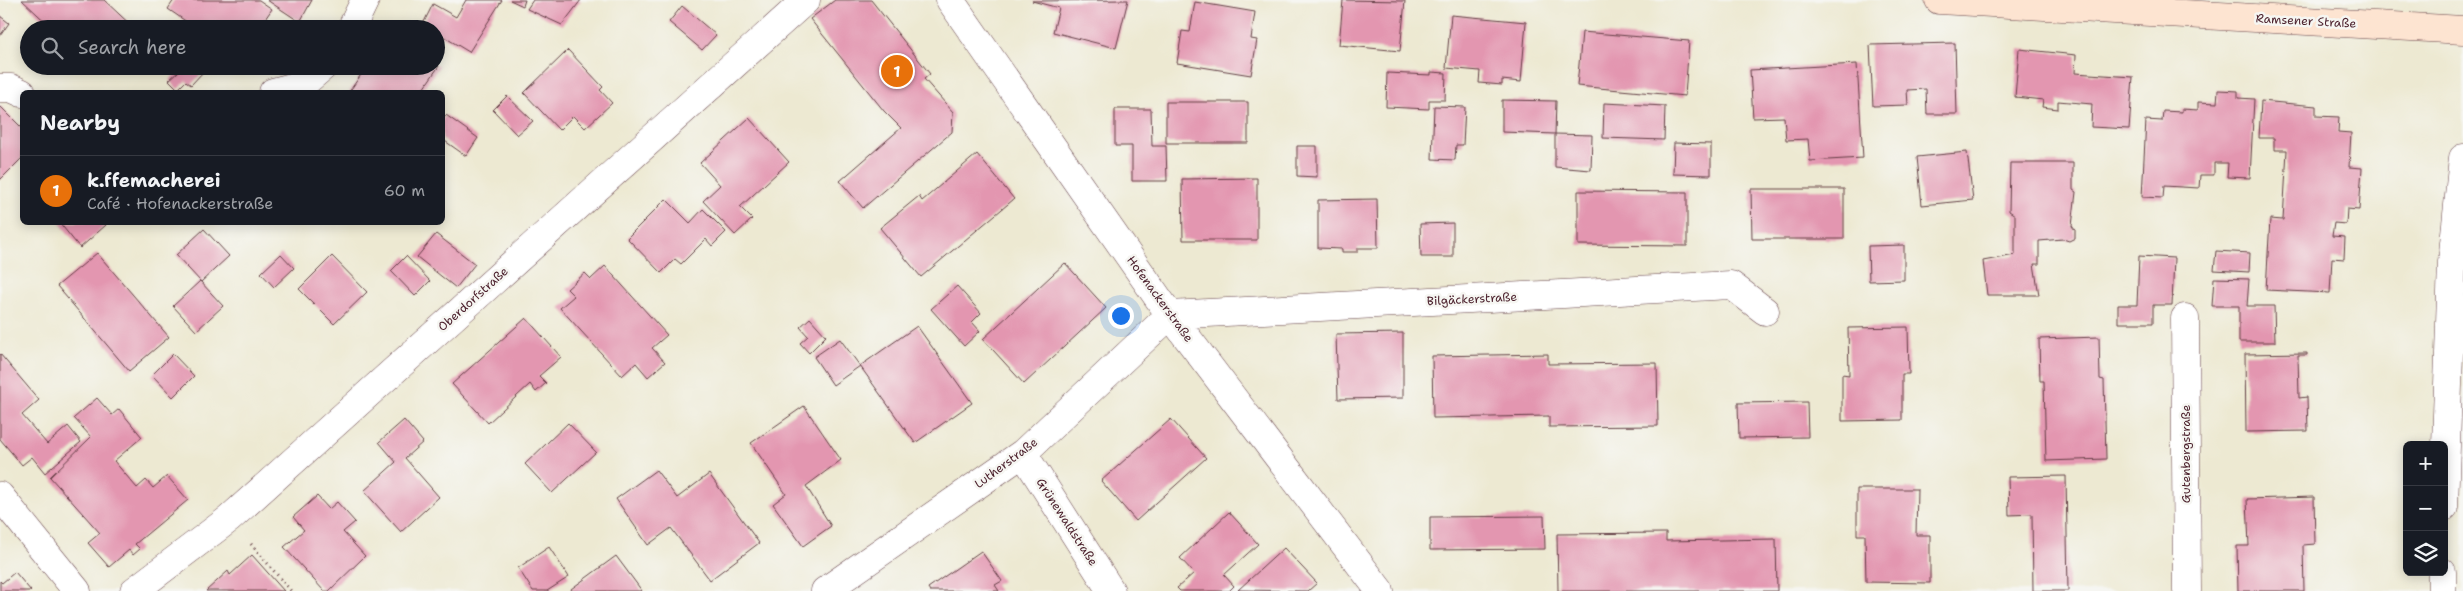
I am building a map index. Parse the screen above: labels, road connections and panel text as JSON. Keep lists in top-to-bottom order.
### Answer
{
  "streets": {
    "main road": ["Ramsener Straße"],
    "street": [
      "Oberdorfstraße",
      "Hofenackerstraße",
      "Bilgäckerstraße",
      "Gutenbergstraße",
      "Lutherstraße",
      "Grünewaldstraße"
    ]
  },
  "crossings": [
    ["Hofenackerstraße", "Bilgäckerstraße"],
    ["Hofenackerstraße", "Lutherstraße"],
    ["Bilgäckerstraße", "Lutherstraße"],
    ["Lutherstraße", "Grünewaldstraße"]
  ],
  "page": {
    "search": "Search here",
    "pins": "1",
    "heading": "Nearby",
    "list": [
      {
        "mark": "1",
        "name": "k.ffemacherei",
        "note": "Café · Hofenackerstraße",
        "value": "60 m"
      }
    ],
    "map_buttons": ["+", "−"]
  }
}
